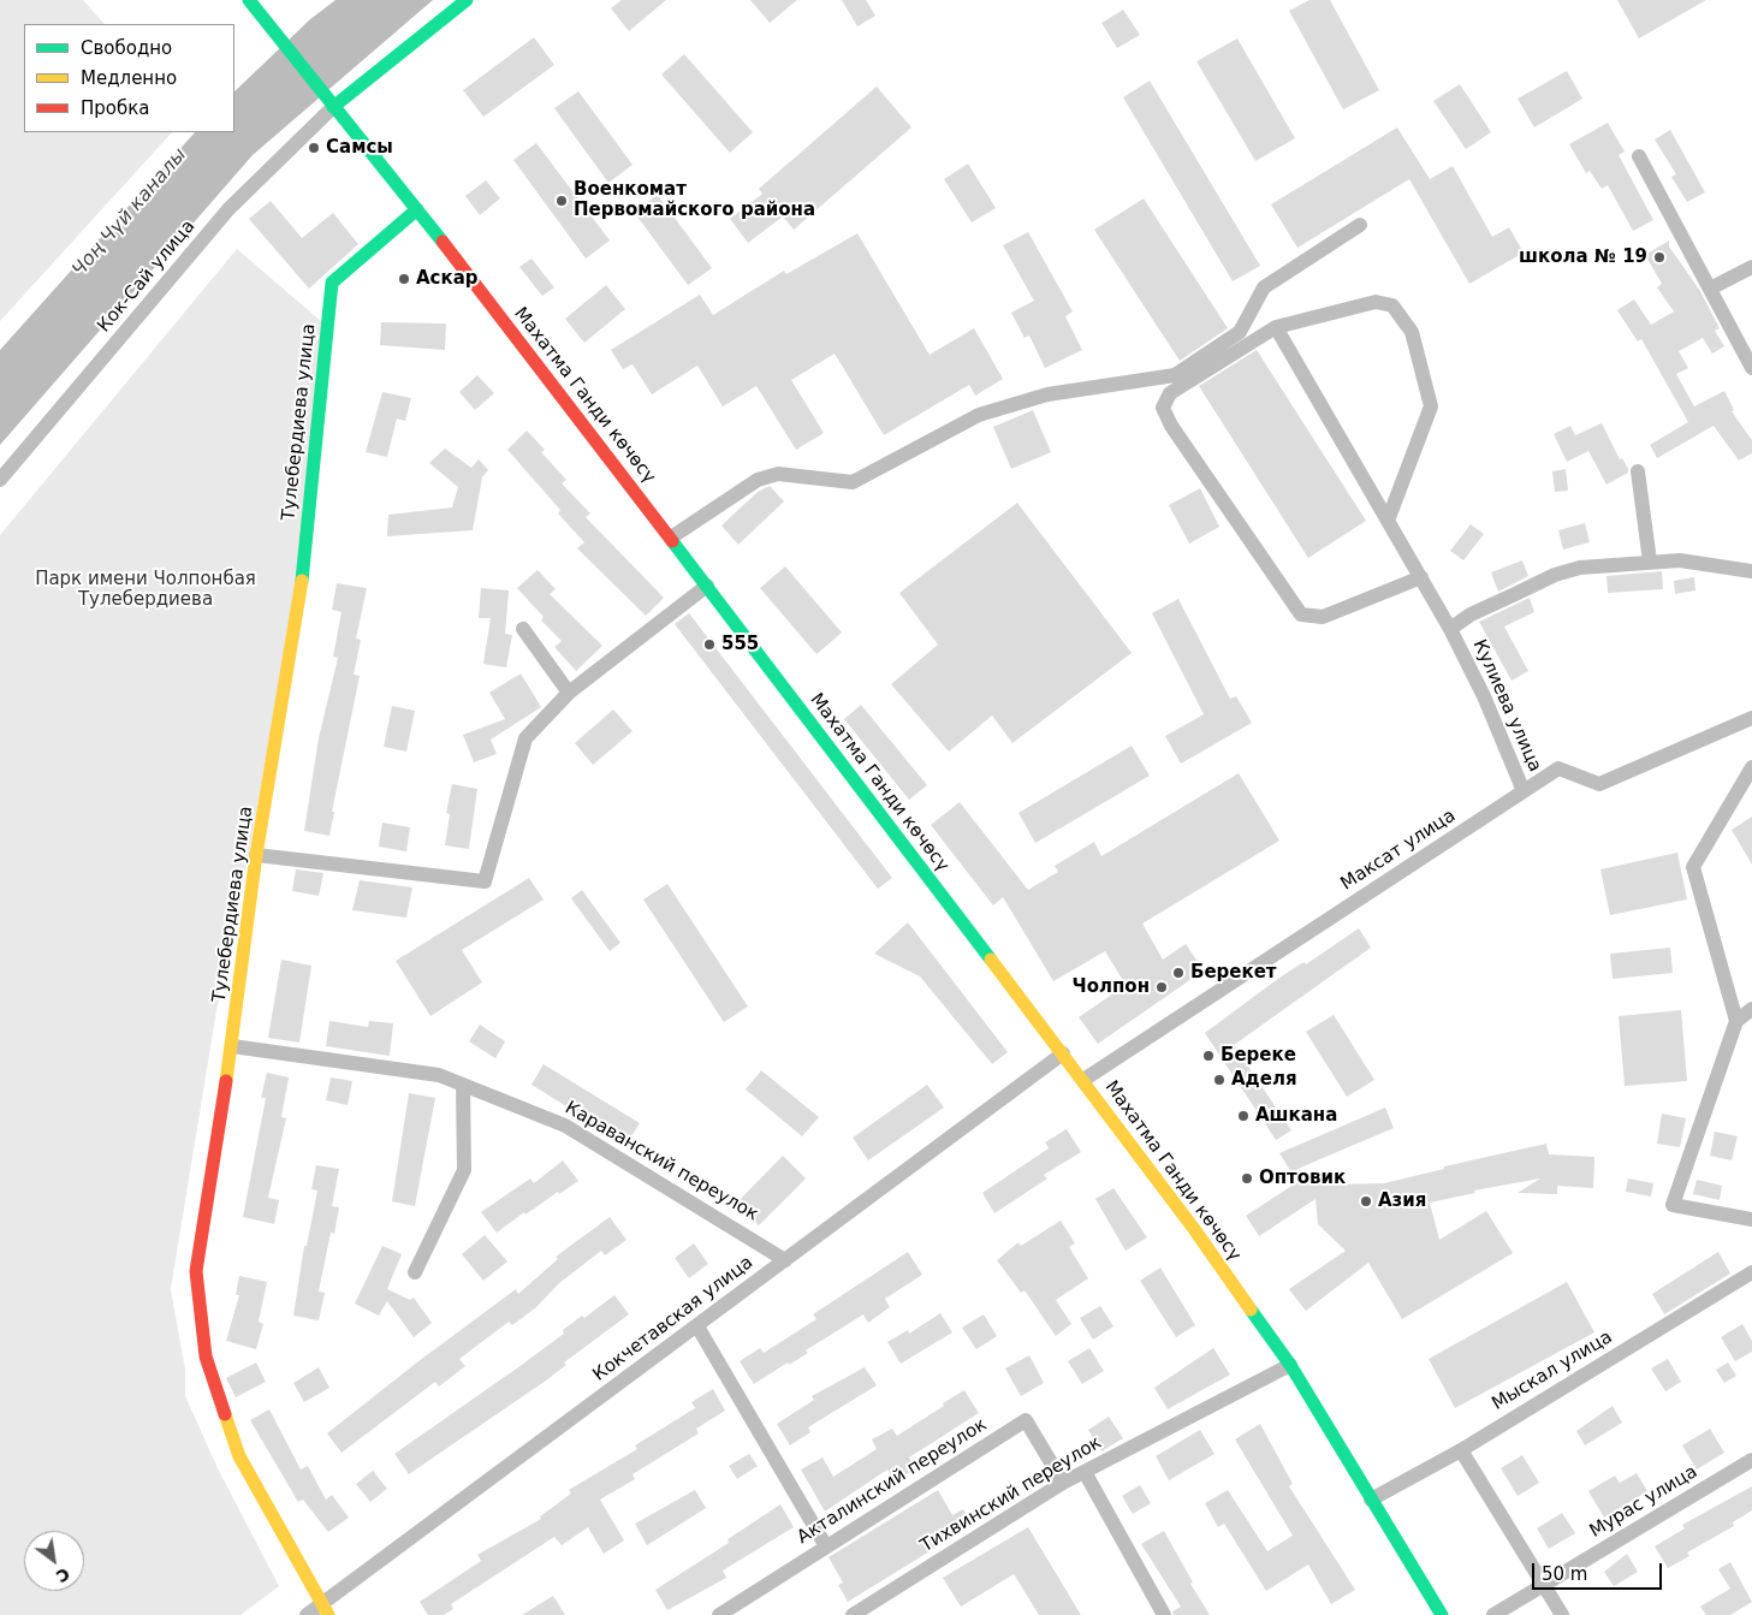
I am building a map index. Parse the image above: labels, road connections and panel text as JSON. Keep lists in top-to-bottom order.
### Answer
{
  "streets": {
    "main road": ["Махатма Ганди көчөсү", "Тулебердиева улица"],
    "street": [
      "Кок-Сай улица",
      "Кулиева улица",
      "Максат улица",
      "Караванский переулок",
      "Кокчетавская улица",
      "Мыскал улица",
      "Акталинский переулок",
      "Тихвинский переулок",
      "Мурас улица"
    ]
  },
  "crossings": [
    ["Кок-Сай улица", "Махатма Ганди көчөсү"],
    ["Махатма Ганди көчөсү", "Тулебердиева улица"],
    ["Махатма Ганди көчөсү", "Максат улица"],
    ["Махатма Ганди көчөсү", "Кокчетавская улица"],
    ["Махатма Ганди көчөсү", "Мыскал улица"],
    ["Махатма Ганди көчөсү", "Тихвинский переулок"],
    ["Тулебердиева улица", "Караванский переулок"],
    ["Тулебердиева улица", "Кокчетавская улица"],
    ["Кулиева улица", "Максат улица"],
    ["Караванский переулок", "Кокчетавская улица"],
    ["Акталинский переулок", "Тихвинский переулок"]
  ],
  "water": ["Чоң Чүй каналы"],
  "parks": ["Парк имени Чолпонбая Тулебердиева"],
  "places": [
    "Самсы",
    "Военкомат Первомайского района",
    "школа № 19",
    "Аскар",
    "555",
    "Берекет",
    "Чолпон",
    "Береке",
    "Аделя",
    "Ашкана",
    "Оптовик",
    "Азия"
  ],
  "legend": ["Свободно", "Медленно", "Пробка"],
  "scale_bar": "50 m",
  "north": "bottom right"
}
